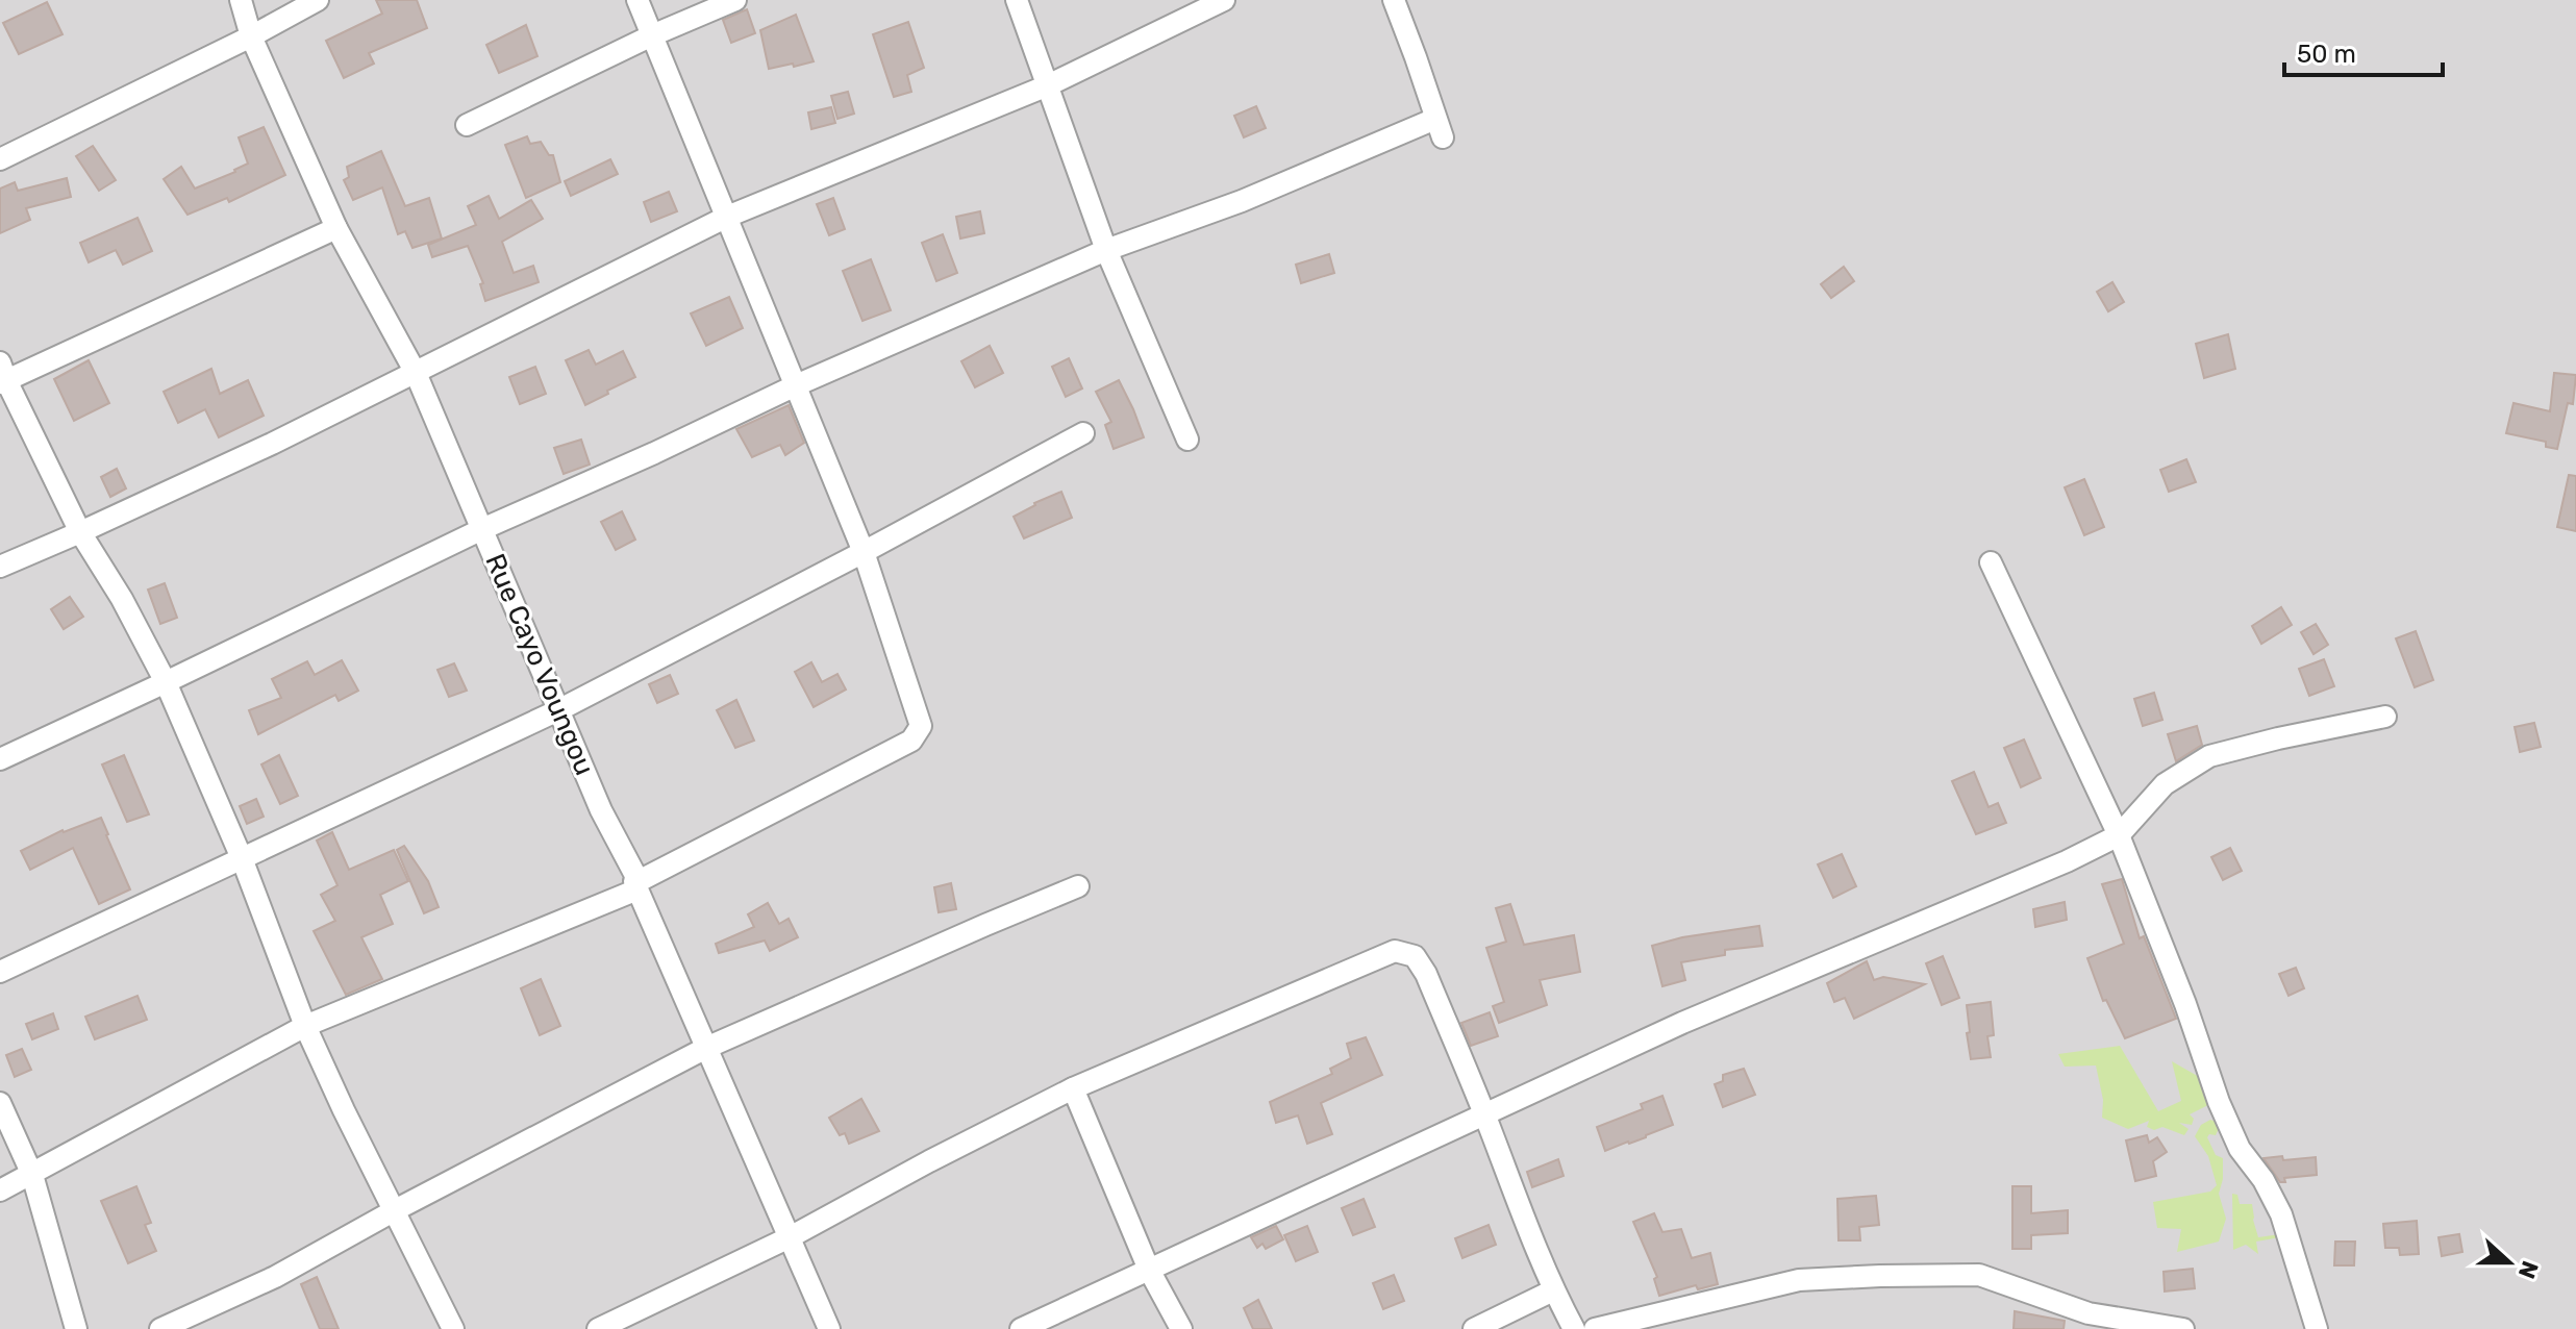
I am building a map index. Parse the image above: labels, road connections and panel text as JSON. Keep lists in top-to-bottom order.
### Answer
{
  "streets": {
    "street": ["Rue Cayo Voungou"]
  },
  "scale_bar": "50 m",
  "north": "right"
}
